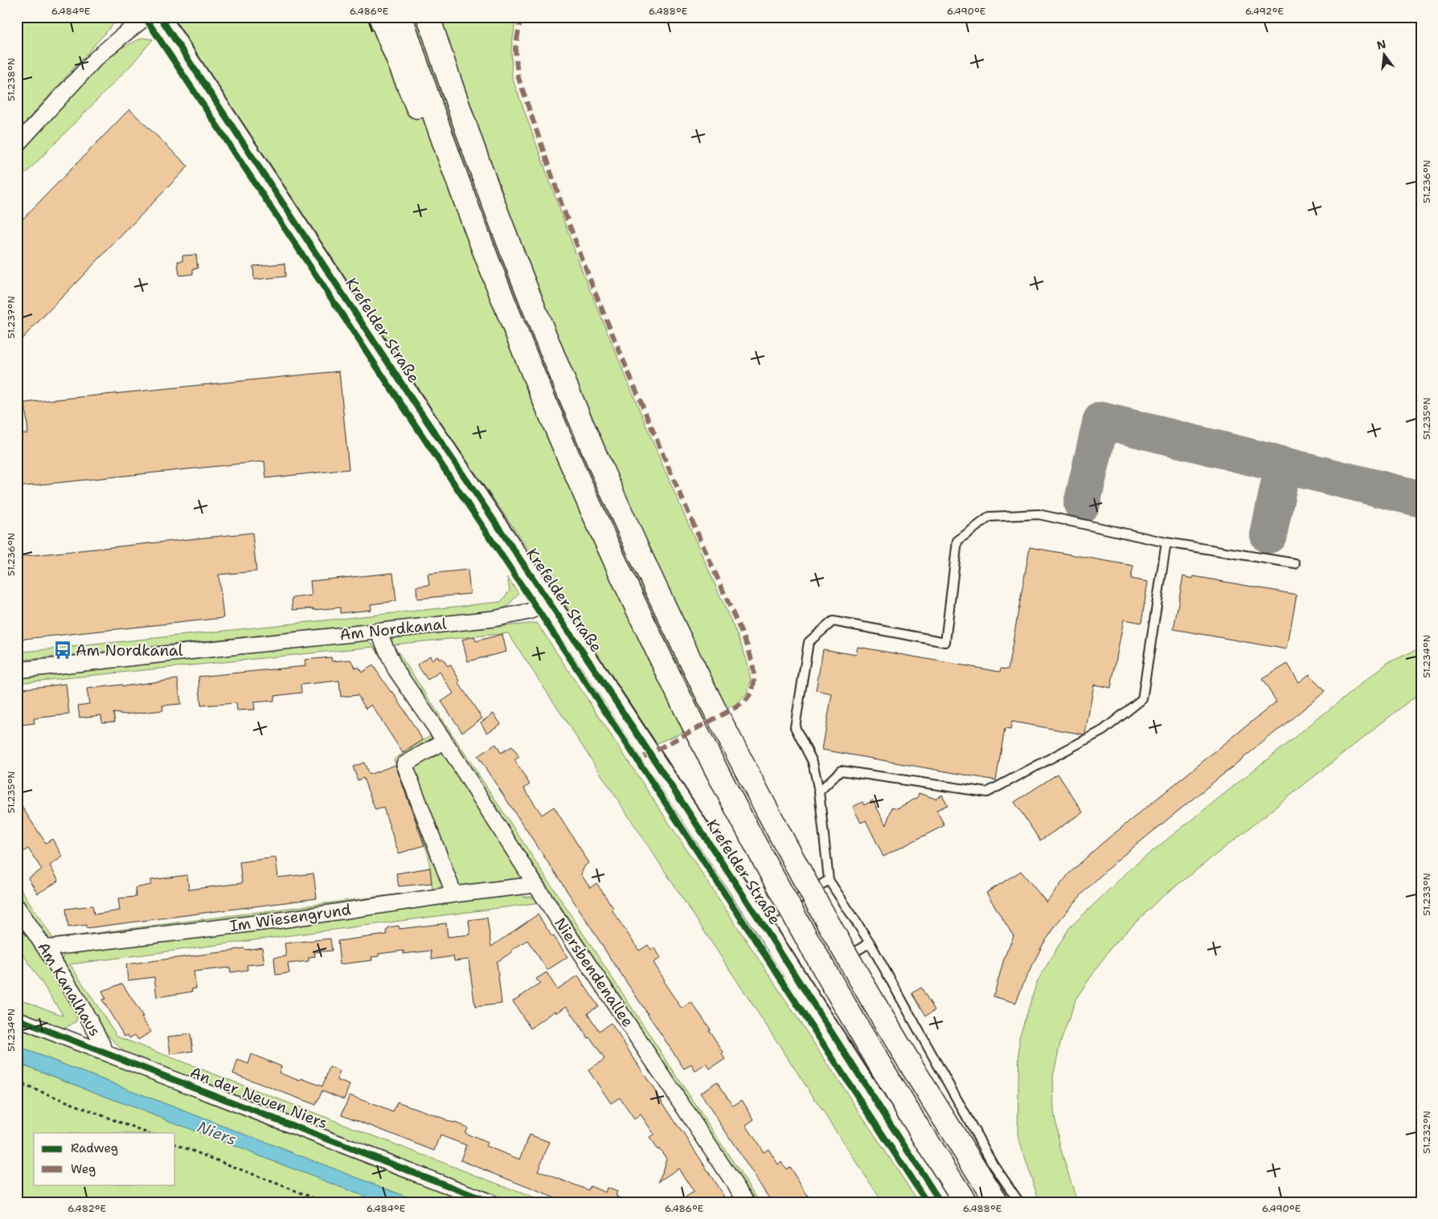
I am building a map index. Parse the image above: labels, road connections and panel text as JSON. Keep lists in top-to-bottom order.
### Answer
{
  "streets": {
    "street": [
      "Krefelder Straße",
      "Am Nordkanal",
      "Im Wiesengrund",
      "Niersbendenallee",
      "Am Kanalhaus",
      "An der Neuen Niers"
    ]
  },
  "crossings": [
    ["Krefelder Straße", "Am Nordkanal"],
    ["Am Nordkanal", "Niersbendenallee"],
    ["Im Wiesengrund", "Niersbendenallee"],
    ["Im Wiesengrund", "Am Kanalhaus"],
    ["Am Kanalhaus", "An der Neuen Niers"]
  ],
  "water": ["Niers"],
  "places": {
    "bus stop": ["Am Nordkanal"]
  },
  "legend": ["Radweg", "Weg"],
  "north": "top",
  "coordinates": [
    "6.484°E",
    "6.486°E",
    "6.488°E",
    "6.490°E",
    "6.492°E",
    "51.238°N",
    "51.236°N",
    "51.237°N",
    "51.235°N",
    "51.234°N",
    "51.233°N",
    "51.232°N",
    "6.482°E"
  ]
}
